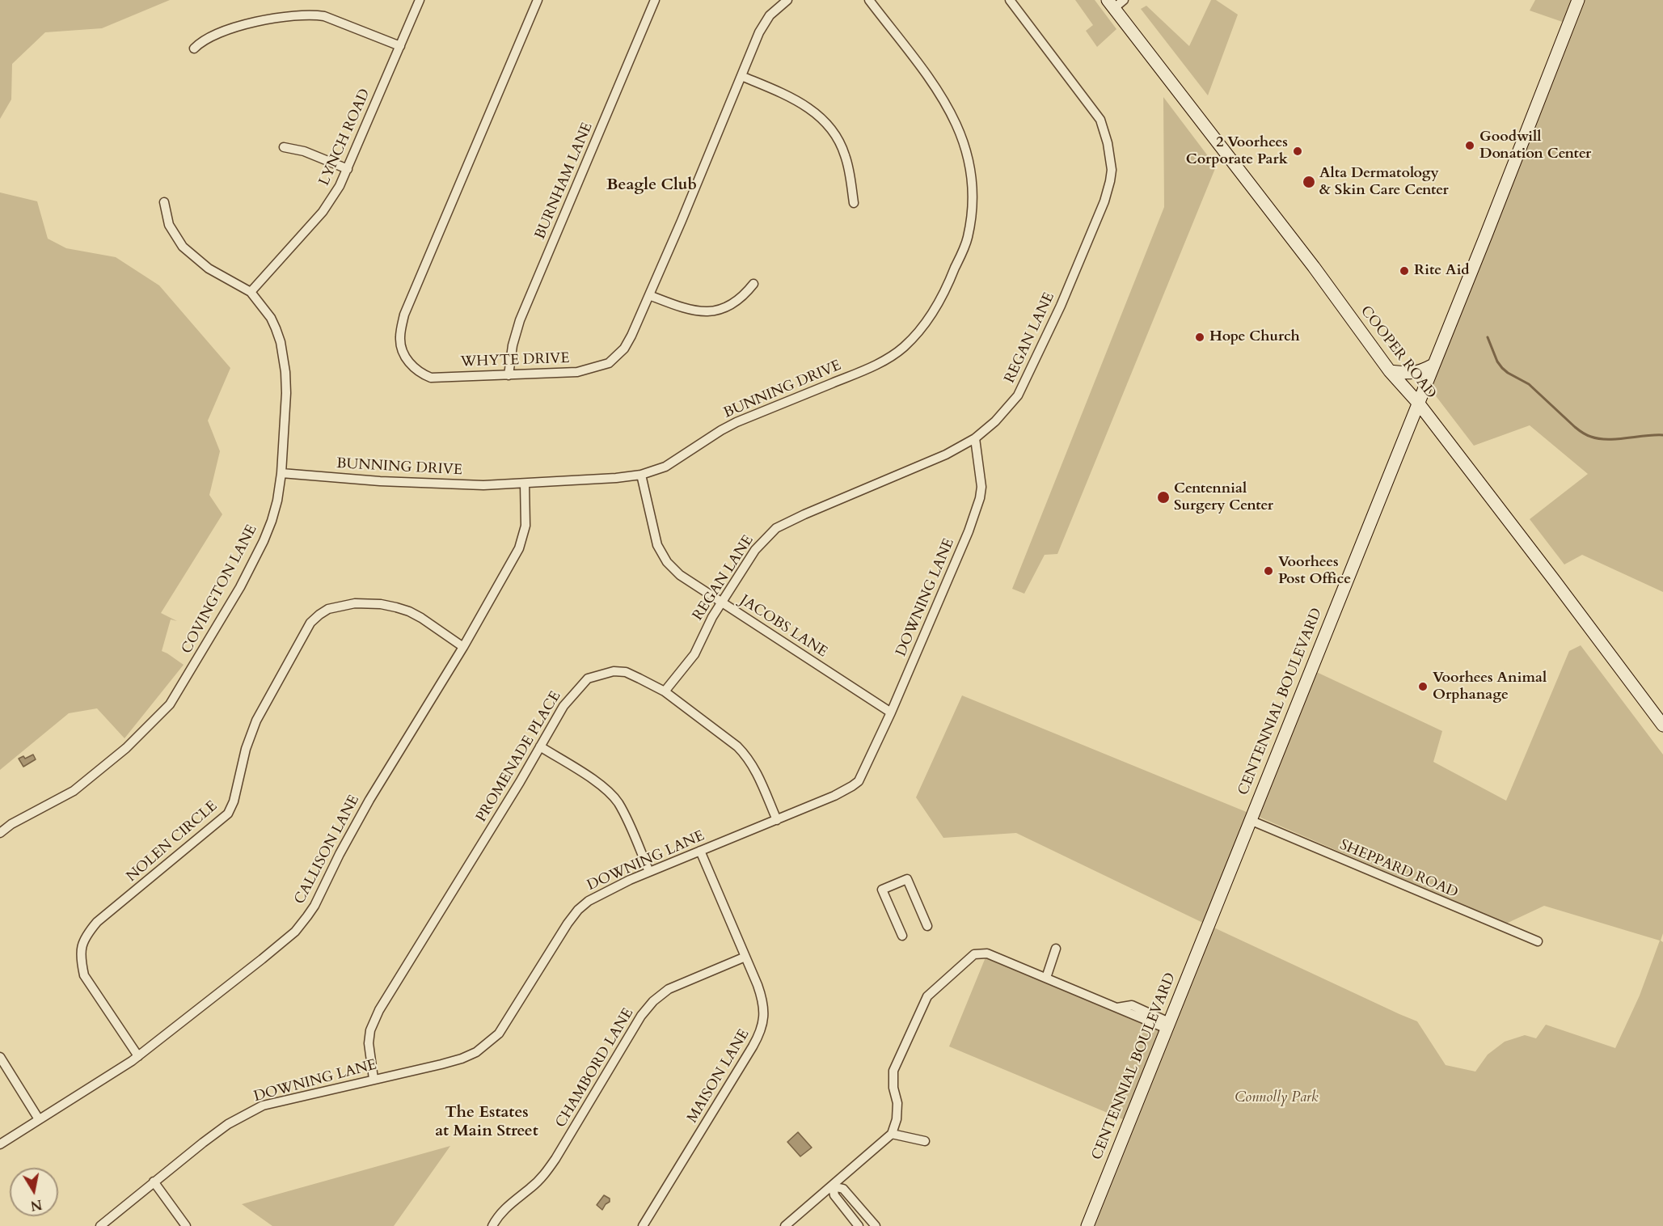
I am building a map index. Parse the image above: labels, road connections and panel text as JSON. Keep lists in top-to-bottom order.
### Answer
{
  "streets": {
    "main road": ["COOPER ROAD", "CENTENNIAL BOULEVARD"],
    "street": [
      "LYNCH ROAD",
      "BURNHAM LANE",
      "REGAN LANE",
      "WHYTE DRIVE",
      "BUNNING DRIVE",
      "COVINGTON LANE",
      "DOWNING LANE",
      "JACOBS LANE",
      "PROMENADE PLACE",
      "NOLEN CIRCLE",
      "CALLISON LANE",
      "SHEPPARD ROAD",
      "CHAMBORD LANE",
      "MAISON LANE"
    ]
  },
  "crossings": [
    ["LYNCH ROAD", "COVINGTON LANE"],
    ["BURNHAM LANE", "WHYTE DRIVE"],
    ["REGAN LANE", "DOWNING LANE"],
    ["REGAN LANE", "JACOBS LANE"],
    ["REGAN LANE", "PROMENADE PLACE"],
    ["COOPER ROAD", "CENTENNIAL BOULEVARD"],
    ["BUNNING DRIVE", "COVINGTON LANE"],
    ["BUNNING DRIVE", "JACOBS LANE"],
    ["BUNNING DRIVE", "CALLISON LANE"],
    ["DOWNING LANE", "JACOBS LANE"],
    ["DOWNING LANE", "PROMENADE PLACE"],
    ["DOWNING LANE", "MAISON LANE"],
    ["CENTENNIAL BOULEVARD", "SHEPPARD ROAD"],
    ["NOLEN CIRCLE", "CALLISON LANE"],
    ["CHAMBORD LANE", "MAISON LANE"]
  ],
  "districts": ["Beagle Club", "The Estates at Main Street"],
  "parks": ["Connolly Park"],
  "places": [
    "Goodwill Donation Center",
    "2 Voorhees Corporate Park",
    "Alta Dermatology & Skin Care Center",
    "Rite Aid",
    "Hope Church",
    "Centennial Surgery Center",
    "Voorhees Post Office",
    "Voorhees Animal Orphanage"
  ],
  "north": "bottom"
}
